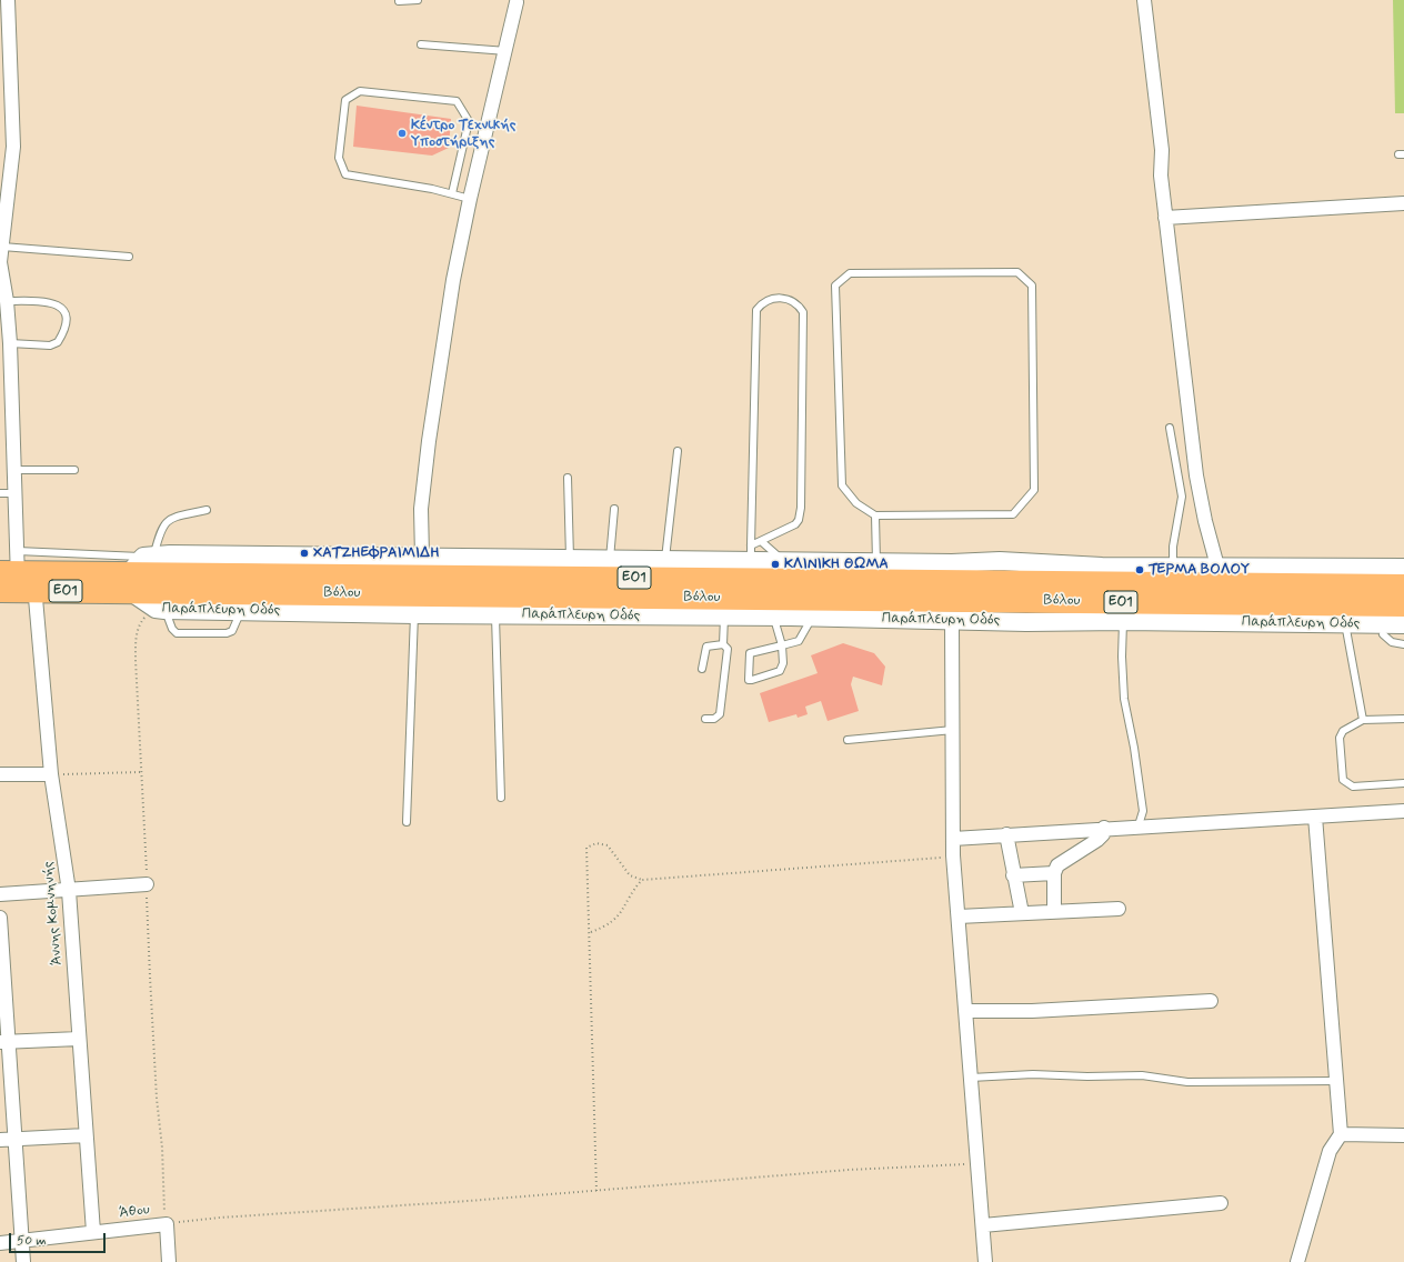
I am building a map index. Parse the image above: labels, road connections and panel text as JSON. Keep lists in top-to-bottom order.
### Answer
{
  "streets": {
    "main road": ["ΕΟ1", "Βόλου"],
    "street": ["Παράπλευρη Οδός", "Άννης Κομνηνής", "Άθου"]
  },
  "crossings": [
    ["Βόλου", "Παράπλευρη Οδός"],
    ["Βόλου", "Άννης Κομνηνής"],
    ["Άννης Κομνηνής", "Άθου"]
  ],
  "places": [
    "Κέντρο Τεχνικής Υποστήριξης",
    "ΧΑΤΖΗΕΦΡΑΙΜΙΔΗ",
    "ΚΛΙΝΙΚΗ ΘΩΜΑ",
    "ΤΕΡΜΑ ΒΟΛΟΥ"
  ],
  "scale_bar": "50 m"
}
